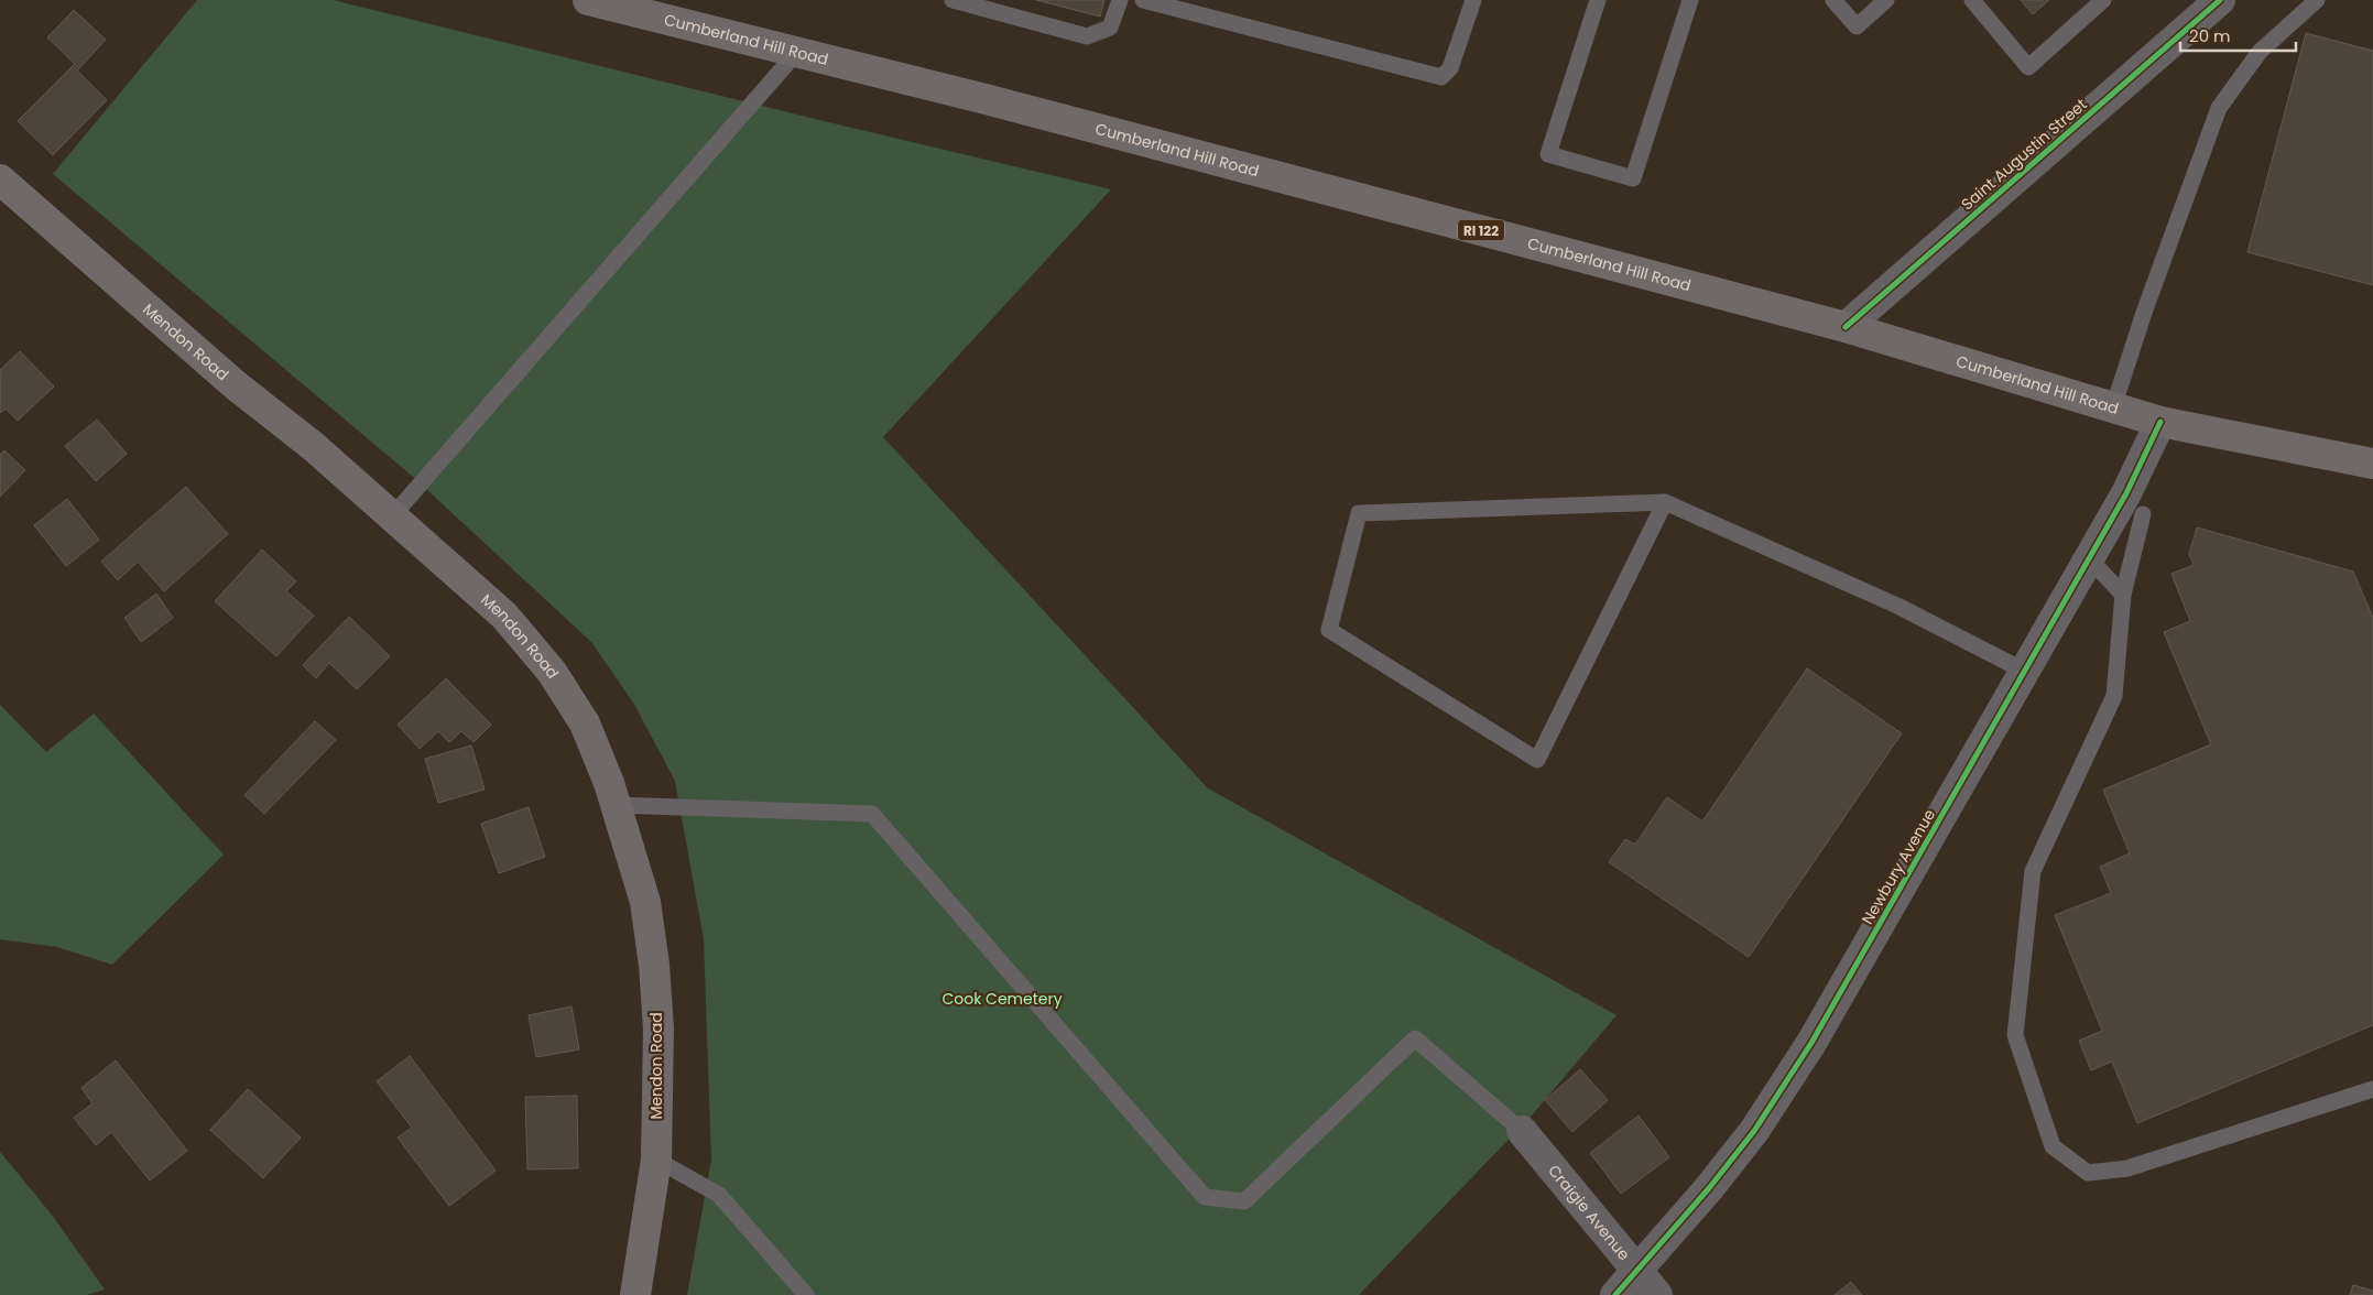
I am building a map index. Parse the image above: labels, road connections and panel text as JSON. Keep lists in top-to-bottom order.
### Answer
{
  "streets": {
    "main road": ["Cumberland Hill Road", "RI 122", "Mendon Road"],
    "street": ["Saint Augustin Street", "Newbury Avenue", "Craigie Avenue"]
  },
  "crossings": [
    ["Cumberland Hill Road", "Saint Augustin Street"],
    ["Cumberland Hill Road", "Newbury Avenue"],
    ["Newbury Avenue", "Craigie Avenue"]
  ],
  "parks": ["Cook Cemetery"],
  "scale_bar": "20 m"
}
